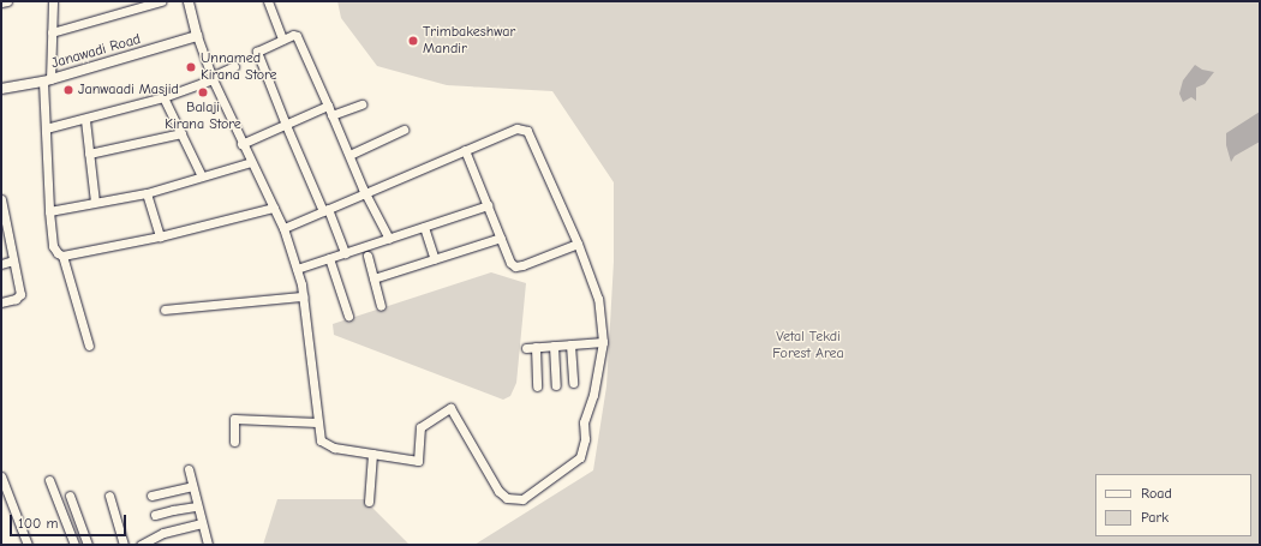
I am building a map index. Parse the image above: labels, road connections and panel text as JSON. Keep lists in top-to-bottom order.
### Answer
{
  "streets": {
    "street": ["Janawadi Road"]
  },
  "parks": ["Vetal Tekdi Forest Area"],
  "places": [
    "Trimbakeshwar Mandir",
    "Unnamed Kirana Store",
    "Janwaadi Masjid",
    "Balaji Kirana Store"
  ],
  "legend": ["Road", "Park"],
  "scale_bar": "100 m"
}
